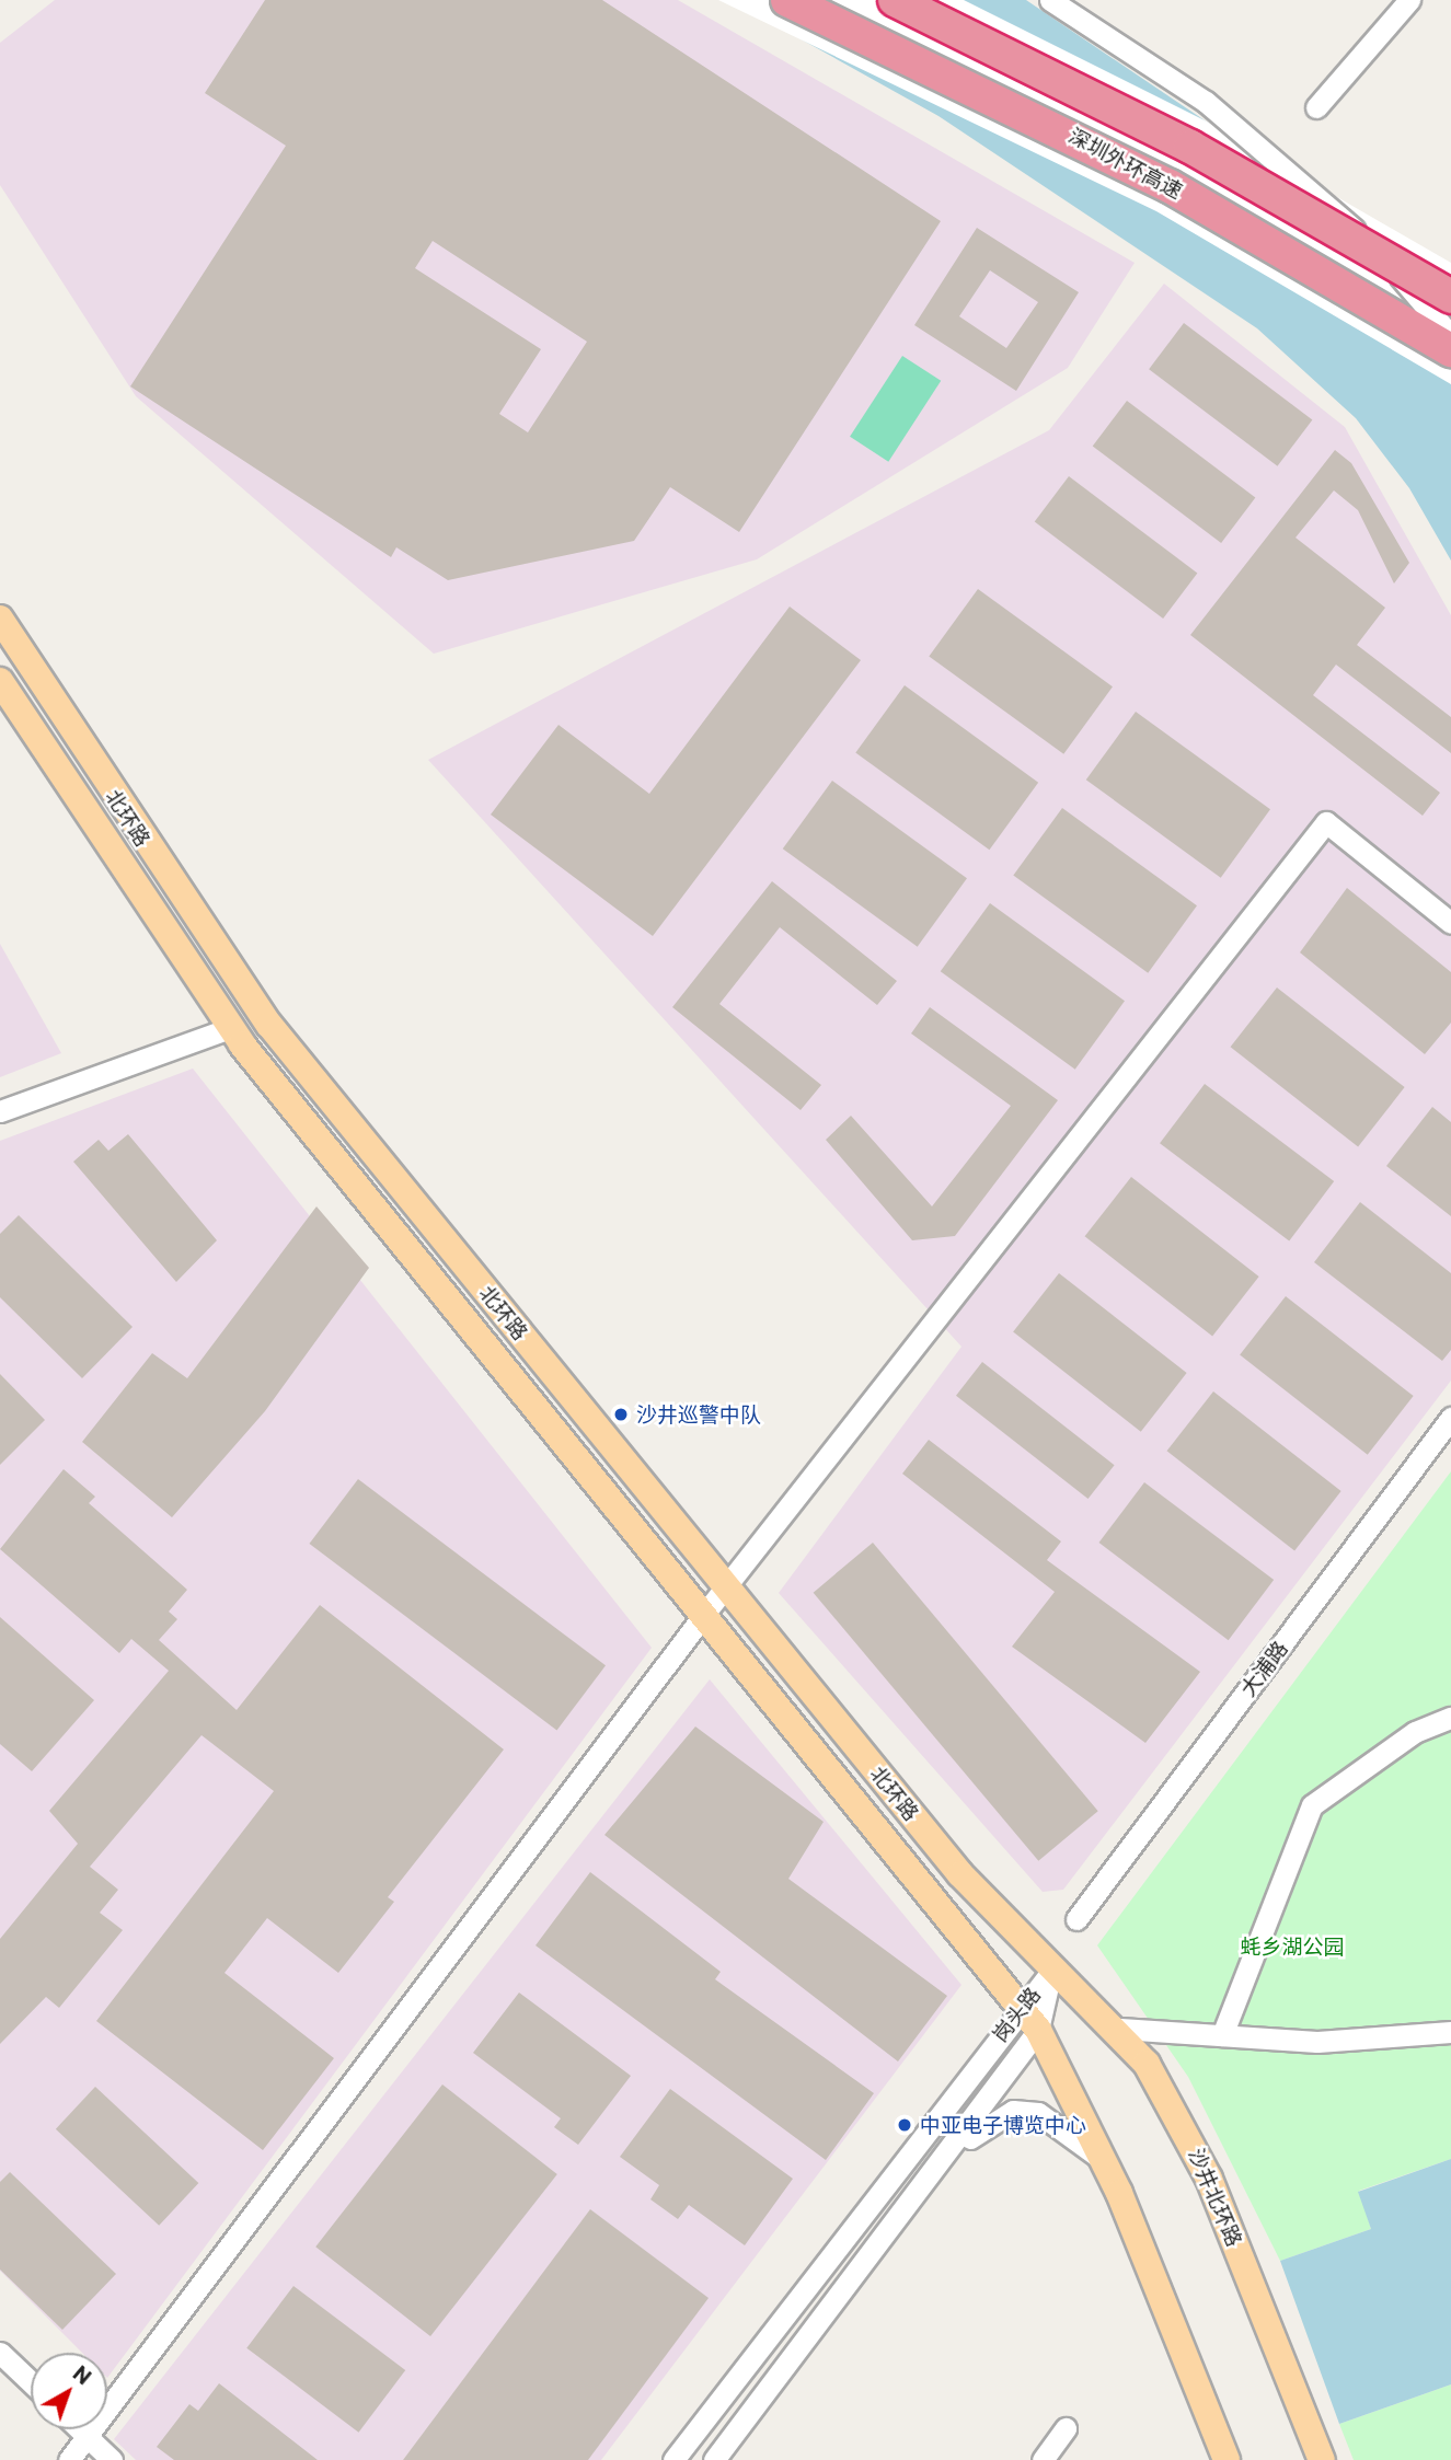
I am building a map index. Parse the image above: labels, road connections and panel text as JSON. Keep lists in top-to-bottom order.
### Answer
{
  "streets": {
    "highway": ["深圳外环高速"],
    "main road": ["北环路", "沙井北环路"],
    "street": ["大浦路", "岗头路"]
  },
  "crossings": [
    ["北环路", "岗头路"],
    ["北环路", "沙井北环路"],
    ["岗头路", "沙井北环路"]
  ],
  "parks": ["蚝乡湖公园"],
  "places": ["沙井巡警中队", "中亚电子博览中心"],
  "north": "top right"
}
